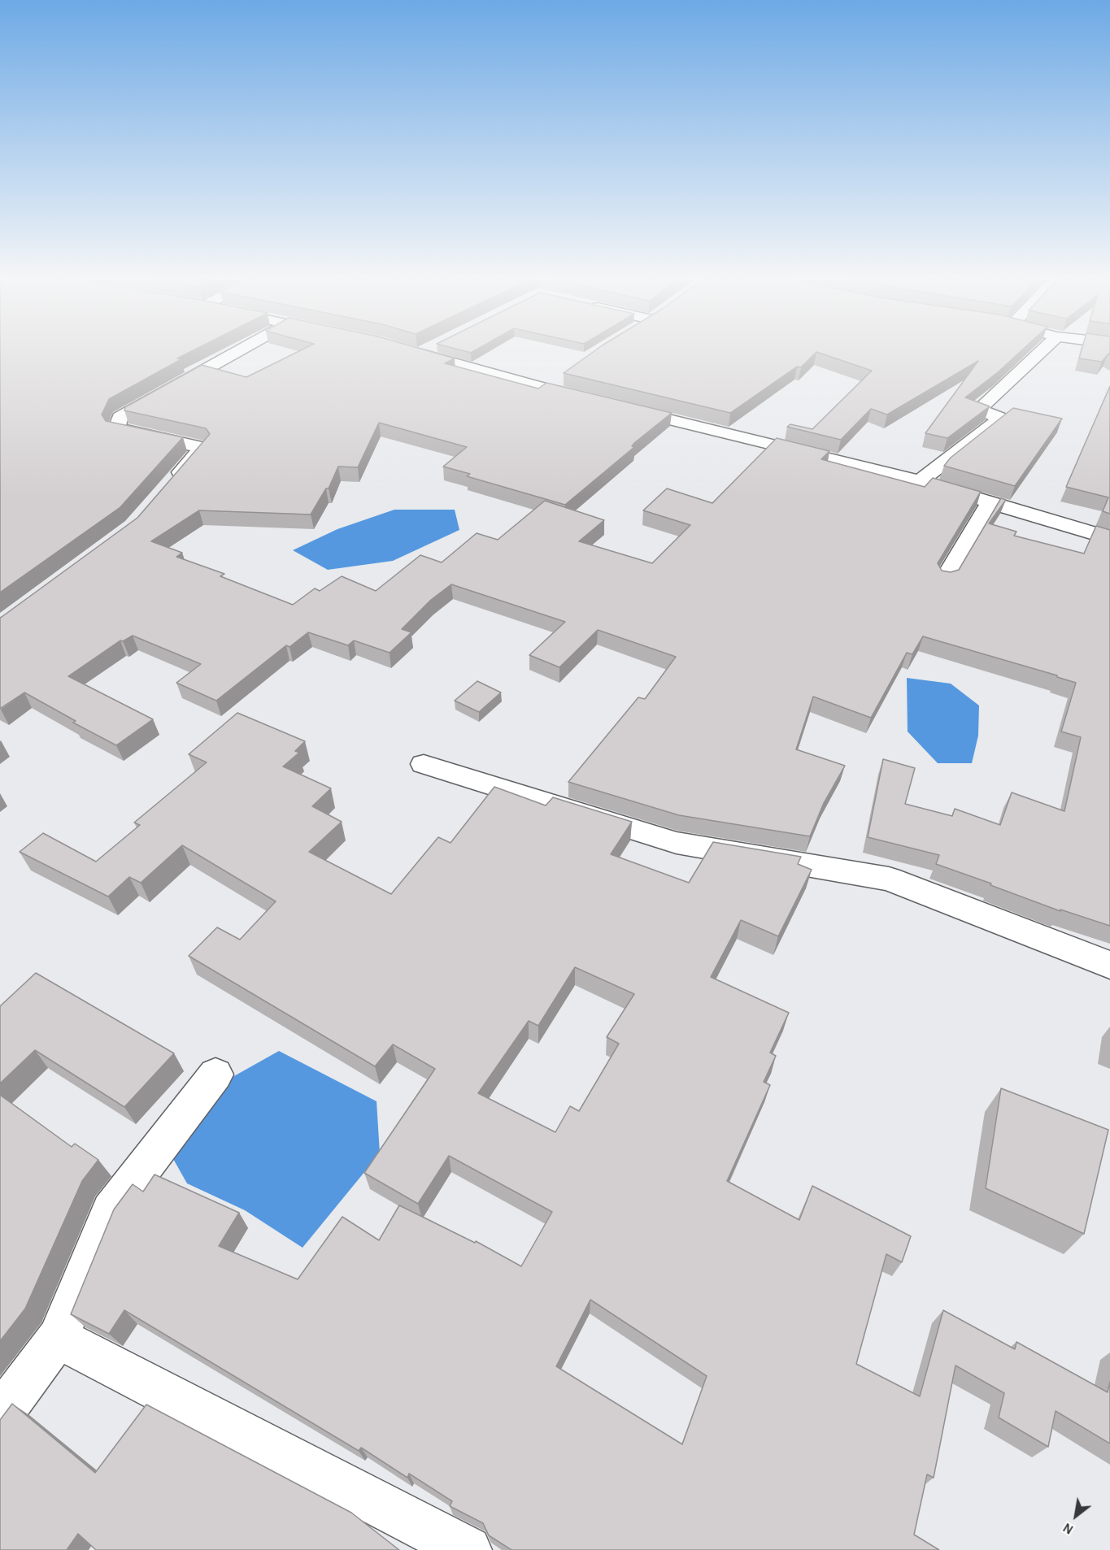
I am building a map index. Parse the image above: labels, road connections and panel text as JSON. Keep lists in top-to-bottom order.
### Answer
{
  "north": "bottom left"
}
